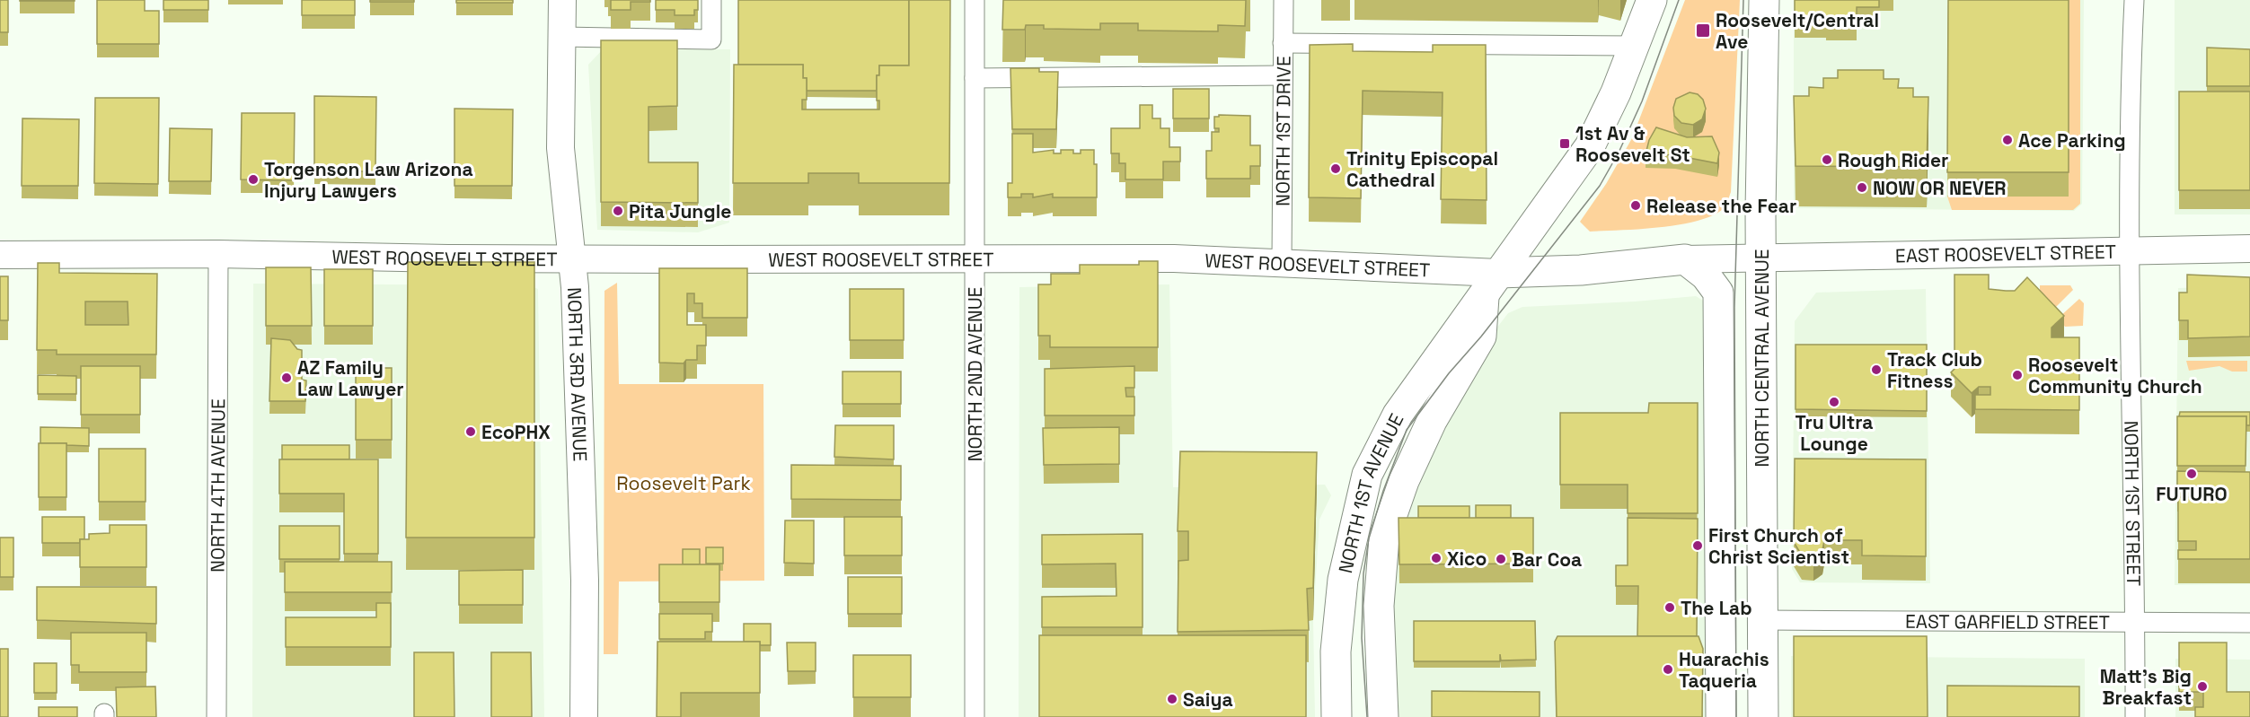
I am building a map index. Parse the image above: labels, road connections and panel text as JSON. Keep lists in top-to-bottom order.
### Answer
{
  "streets": {
    "main road": ["WEST ROOSEVELT STREET", "NORTH CENTRAL AVENUE", "NORTH 1ST AVENUE"],
    "street": [
      "NORTH 1ST DRIVE",
      "EAST ROOSEVELT STREET",
      "NORTH 3RD AVENUE",
      "NORTH 2ND AVENUE",
      "NORTH 4TH AVENUE",
      "NORTH 1ST STREET",
      "EAST GARFIELD STREET"
    ]
  },
  "crossings": [
    ["NORTH 1ST DRIVE", "WEST ROOSEVELT STREET"],
    ["EAST ROOSEVELT STREET", "WEST ROOSEVELT STREET"],
    ["EAST ROOSEVELT STREET", "NORTH CENTRAL AVENUE"],
    ["EAST ROOSEVELT STREET", "NORTH 1ST STREET"],
    ["WEST ROOSEVELT STREET", "NORTH CENTRAL AVENUE"],
    ["WEST ROOSEVELT STREET", "NORTH 3RD AVENUE"],
    ["WEST ROOSEVELT STREET", "NORTH 2ND AVENUE"],
    ["WEST ROOSEVELT STREET", "NORTH 4TH AVENUE"],
    ["WEST ROOSEVELT STREET", "NORTH 1ST AVENUE"],
    ["NORTH CENTRAL AVENUE", "EAST GARFIELD STREET"],
    ["NORTH 1ST STREET", "EAST GARFIELD STREET"]
  ],
  "parks": ["Roosevelt Park"],
  "places": {
    "transit": ["Roosevelt/Central Ave", "1st Av & Roosevelt St"],
    "other": [
      "Ace Parking",
      "Rough Rider",
      "Trinity Episcopal Cathedral",
      "Torgenson Law Arizona Injury Lawyers",
      "NOW OR NEVER",
      "Release the Fear",
      "Pita Jungle",
      "Track Club Fitness",
      "Roosevelt Community Church",
      "AZ Family Law Lawyer",
      "Tru Ultra Lounge",
      "EcoPHX",
      "FUTURO",
      "First Church of Christ Scientist",
      "Xico",
      "Bar Coa",
      "The Lab",
      "Huarachis Taqueria",
      "Matt's Big Breakfast",
      "Saiya"
    ]
  }
}
